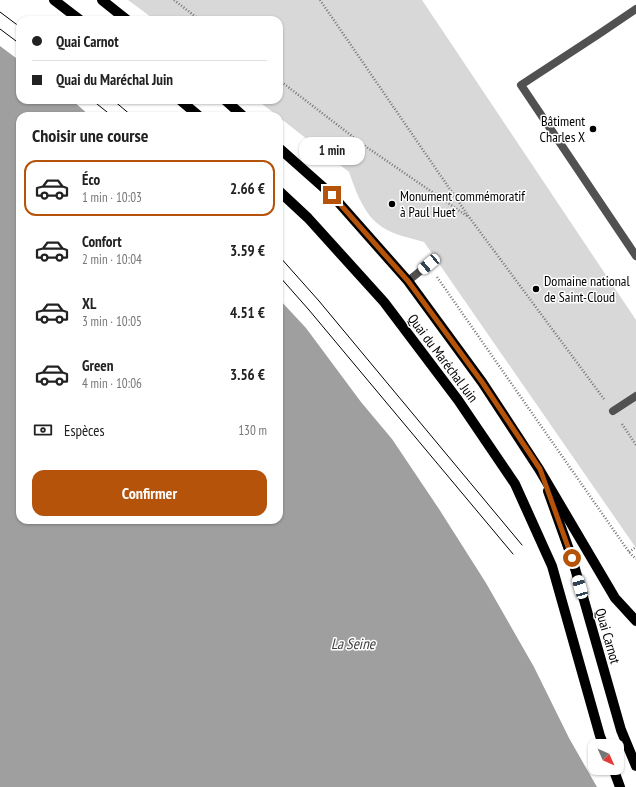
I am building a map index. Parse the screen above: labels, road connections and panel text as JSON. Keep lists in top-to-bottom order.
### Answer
{
  "streets": {
    "main road": ["Quai du Maréchal Juin", "Quai Carnot"]
  },
  "crossings": [
    ["Quai du Maréchal Juin", "Quai Carnot"]
  ],
  "water": ["La Seine"],
  "places": ["Bâtiment Charles X", "Monument commémoratif à Paul Huet", "Domaine national de Saint-Cloud"],
  "north": "bottom right",
  "page": {
    "banner": ["Quai Carnot", "Quai du Maréchal Juin"],
    "heading": "Choisir une course",
    "bubble": "1 min",
    "list": [
      {
        "name": "Éco",
        "note": "1 min · 10:03",
        "value": "2.66 €"
      },
      {
        "name": "Confort",
        "note": "2 min · 10:04",
        "value": "3.59 €"
      },
      {
        "name": "XL",
        "note": "3 min · 10:05",
        "value": "4.51 €"
      },
      {
        "name": "Green",
        "note": "4 min · 10:06",
        "value": "3.56 €"
      }
    ],
    "pay": ["Espèces", "130 m"],
    "buttons": "Confirmer"
  }
}
